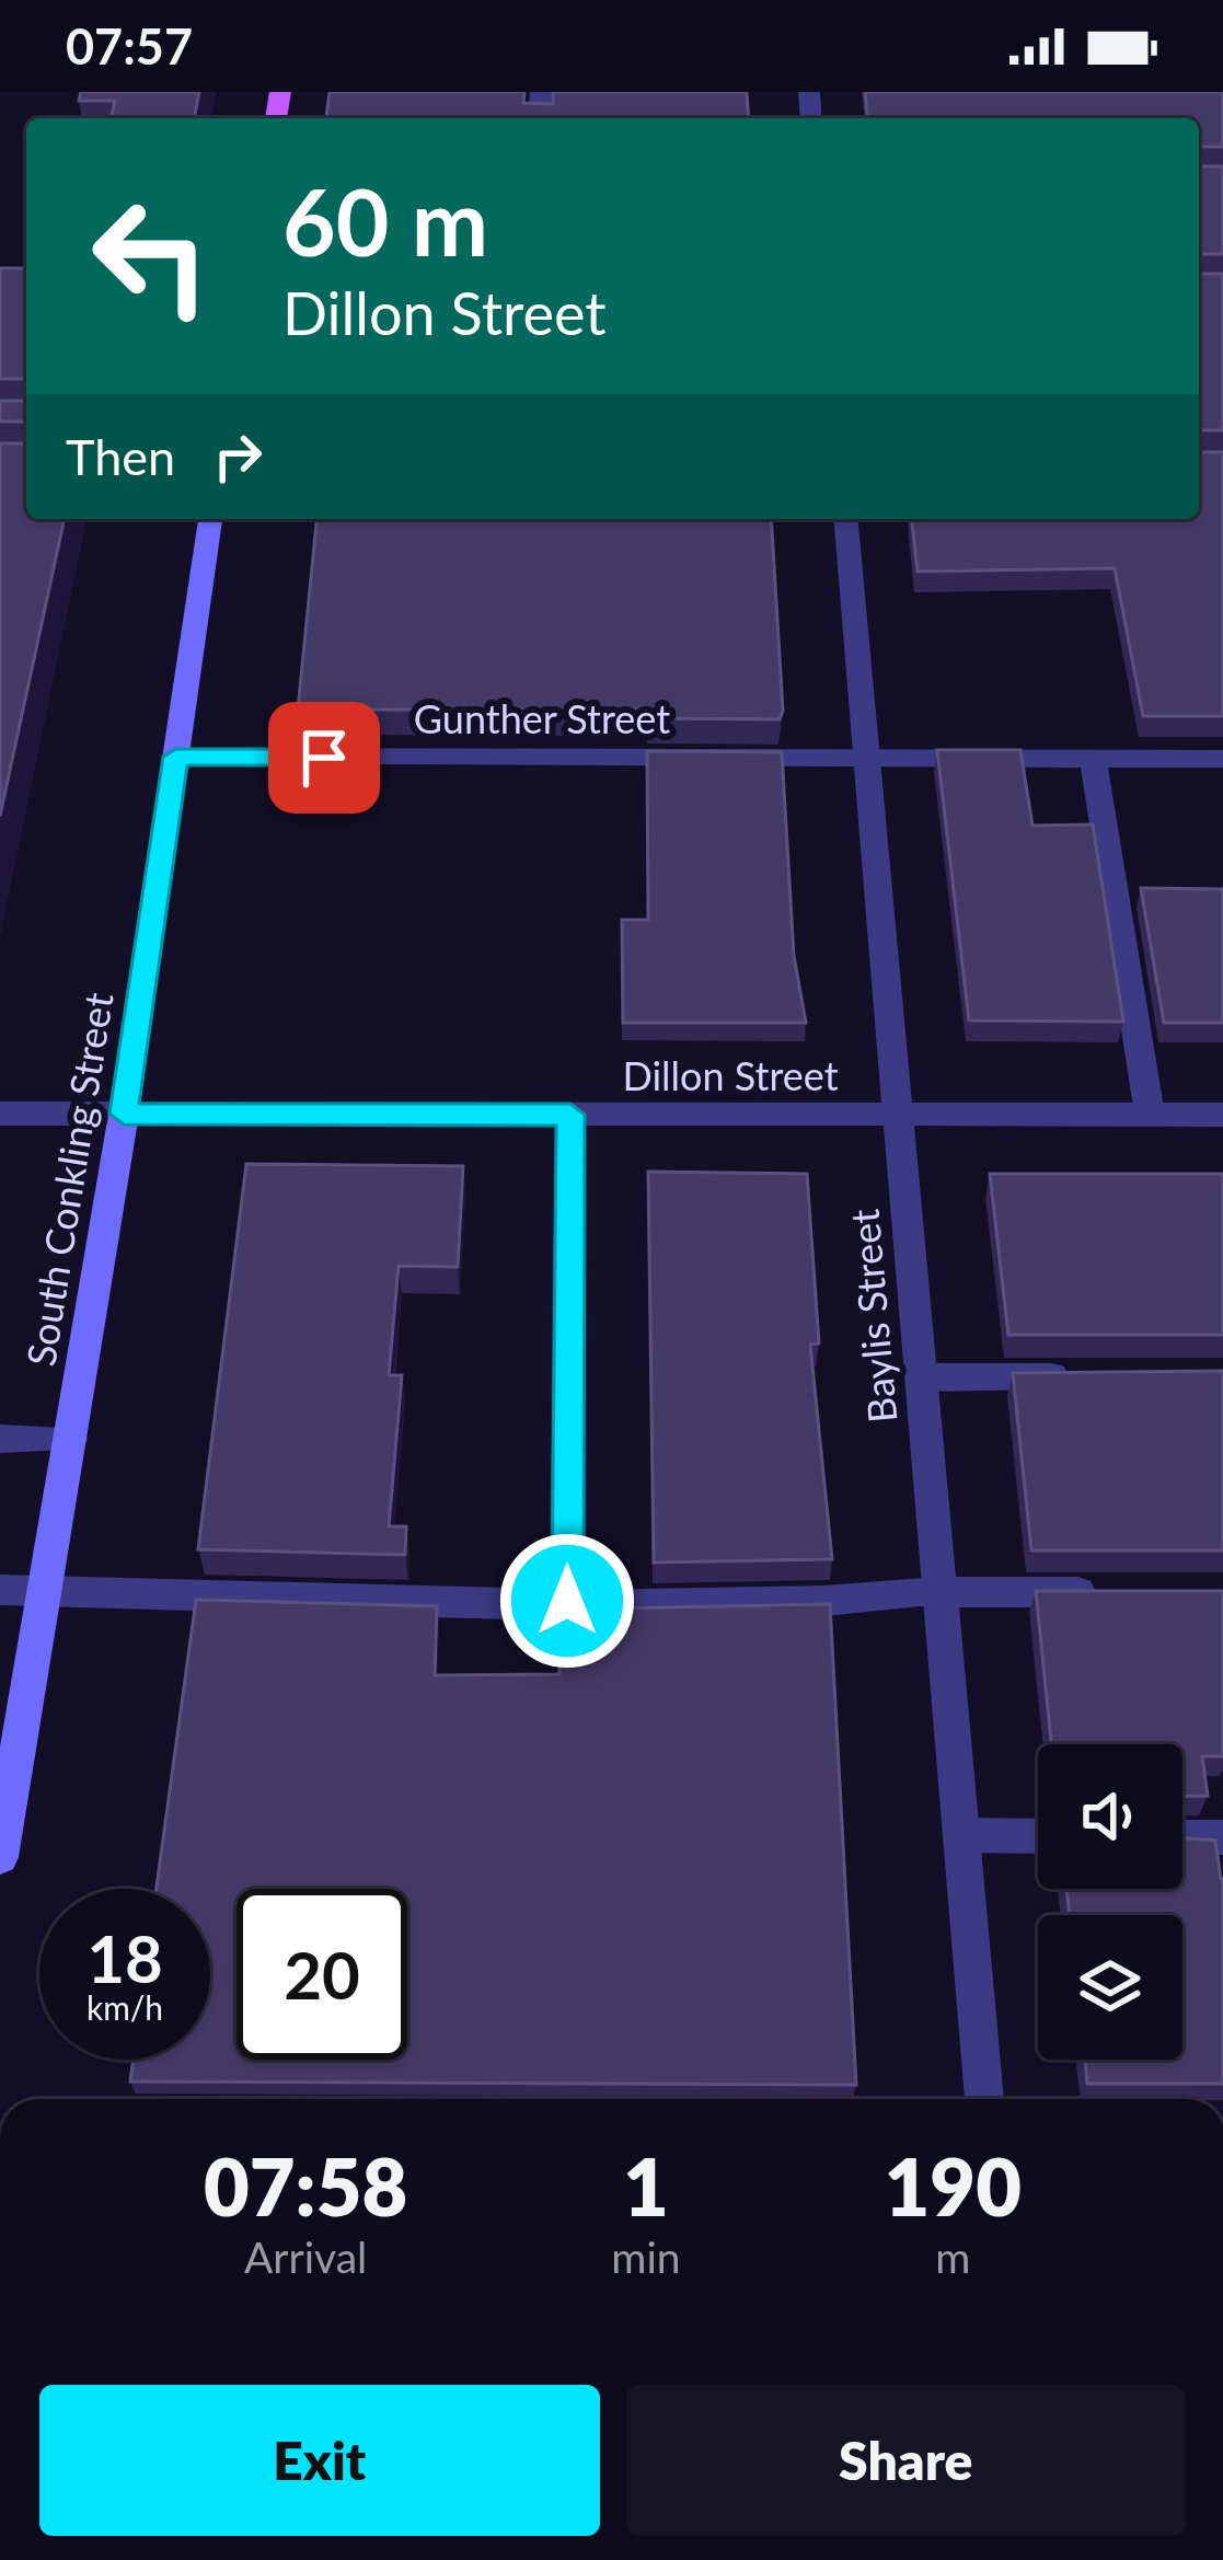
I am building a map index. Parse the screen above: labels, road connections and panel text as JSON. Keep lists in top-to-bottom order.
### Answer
{
  "streets": {
    "street": [
      "Gunther Street",
      "Dillon Street",
      "South Conkling Street",
      "Baylis Street"
    ]
  },
  "crossings": [
    ["Gunther Street", "South Conkling Street"],
    ["Gunther Street", "Baylis Street"],
    ["Dillon Street", "South Conkling Street"],
    ["Dillon Street", "Baylis Street"]
  ],
  "page": {
    "status": "07:57",
    "turn": ["60 m", "Dillon Street"],
    "then": "Then",
    "speed": "18 km/h",
    "limit": "20",
    "eta": [
      "07:58",
      "Arrival",
      "1",
      "min",
      "190",
      "m"
    ],
    "buttons": ["Exit", "Share"]
  }
}
